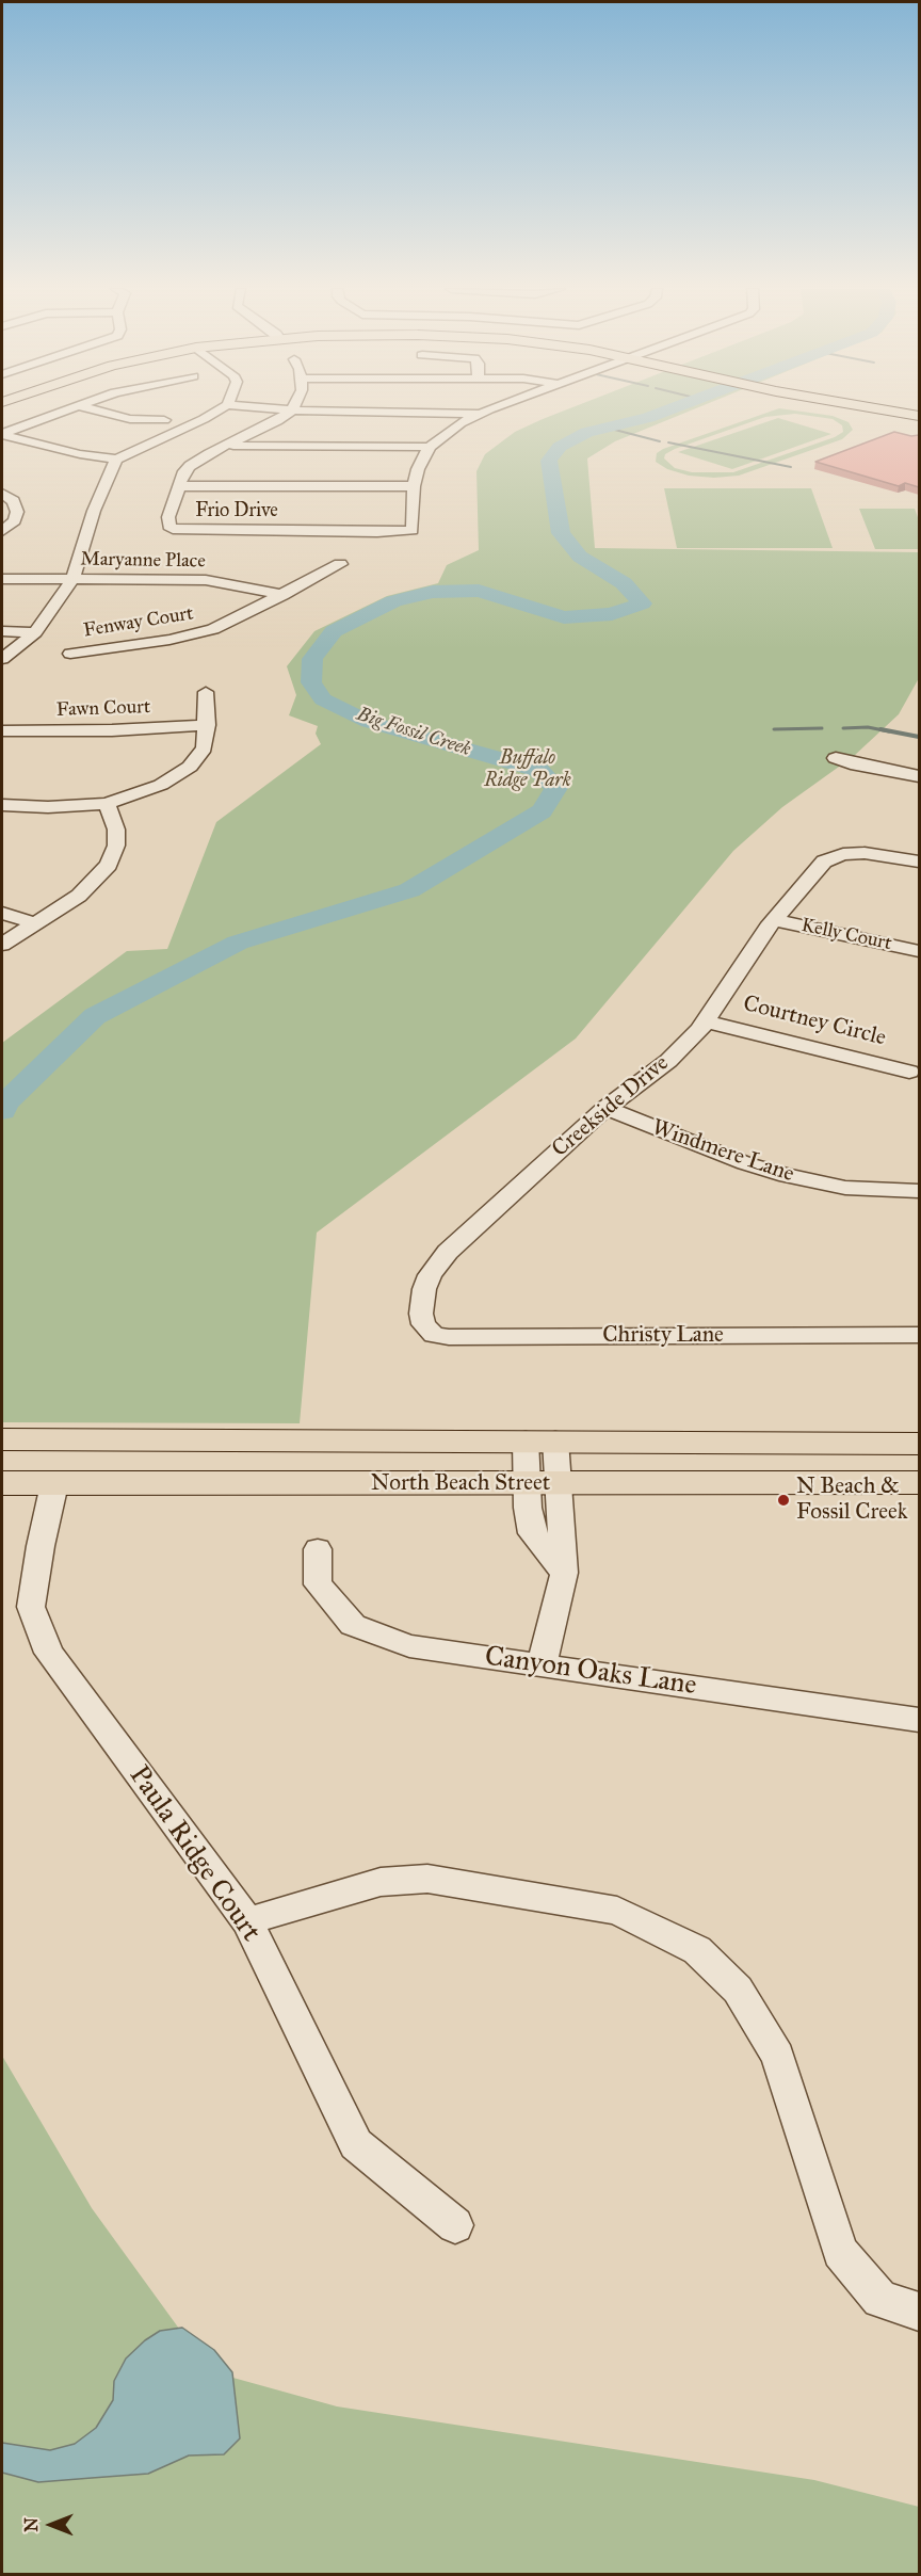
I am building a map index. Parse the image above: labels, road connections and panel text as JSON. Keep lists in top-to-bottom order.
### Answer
{
  "streets": {
    "main road": ["North Beach Street"],
    "street": [
      "Frio Drive",
      "Maryanne Place",
      "Fenway Court",
      "Fawn Court",
      "Kelly Court",
      "Courtney Circle",
      "Creekside Drive",
      "Windmere Lane",
      "Christy Lane",
      "Canyon Oaks Lane",
      "Paula Ridge Court"
    ]
  },
  "crossings": [
    ["Maryanne Place", "Fenway Court"],
    ["Kelly Court", "Creekside Drive"],
    ["Courtney Circle", "Creekside Drive"],
    ["Creekside Drive", "Windmere Lane"],
    ["Creekside Drive", "Christy Lane"],
    ["North Beach Street", "Paula Ridge Court"]
  ],
  "water": ["Big Fossil Creek"],
  "parks": ["Buffalo Ridge Park"],
  "places": ["N Beach & Fossil Creek"],
  "north": "left"
}
